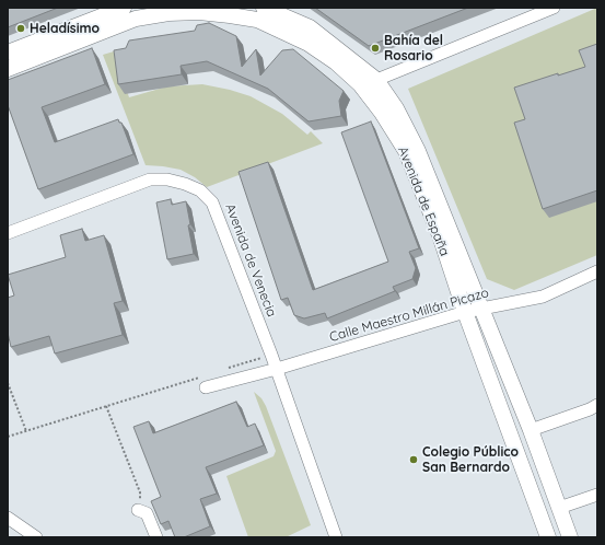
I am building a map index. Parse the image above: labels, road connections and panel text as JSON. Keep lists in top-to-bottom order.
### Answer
{
  "streets": {
    "main road": ["Avenida de España"],
    "street": ["Avenida de Venecia", "Calle Maestro Millán Picazo"]
  },
  "crossings": [
    ["Avenida de España", "Calle Maestro Millán Picazo"],
    ["Avenida de Venecia", "Calle Maestro Millán Picazo"]
  ],
  "places": ["Heladísimo", "Bahía del Rosario", "Colegio Público San Bernardo"]
}
